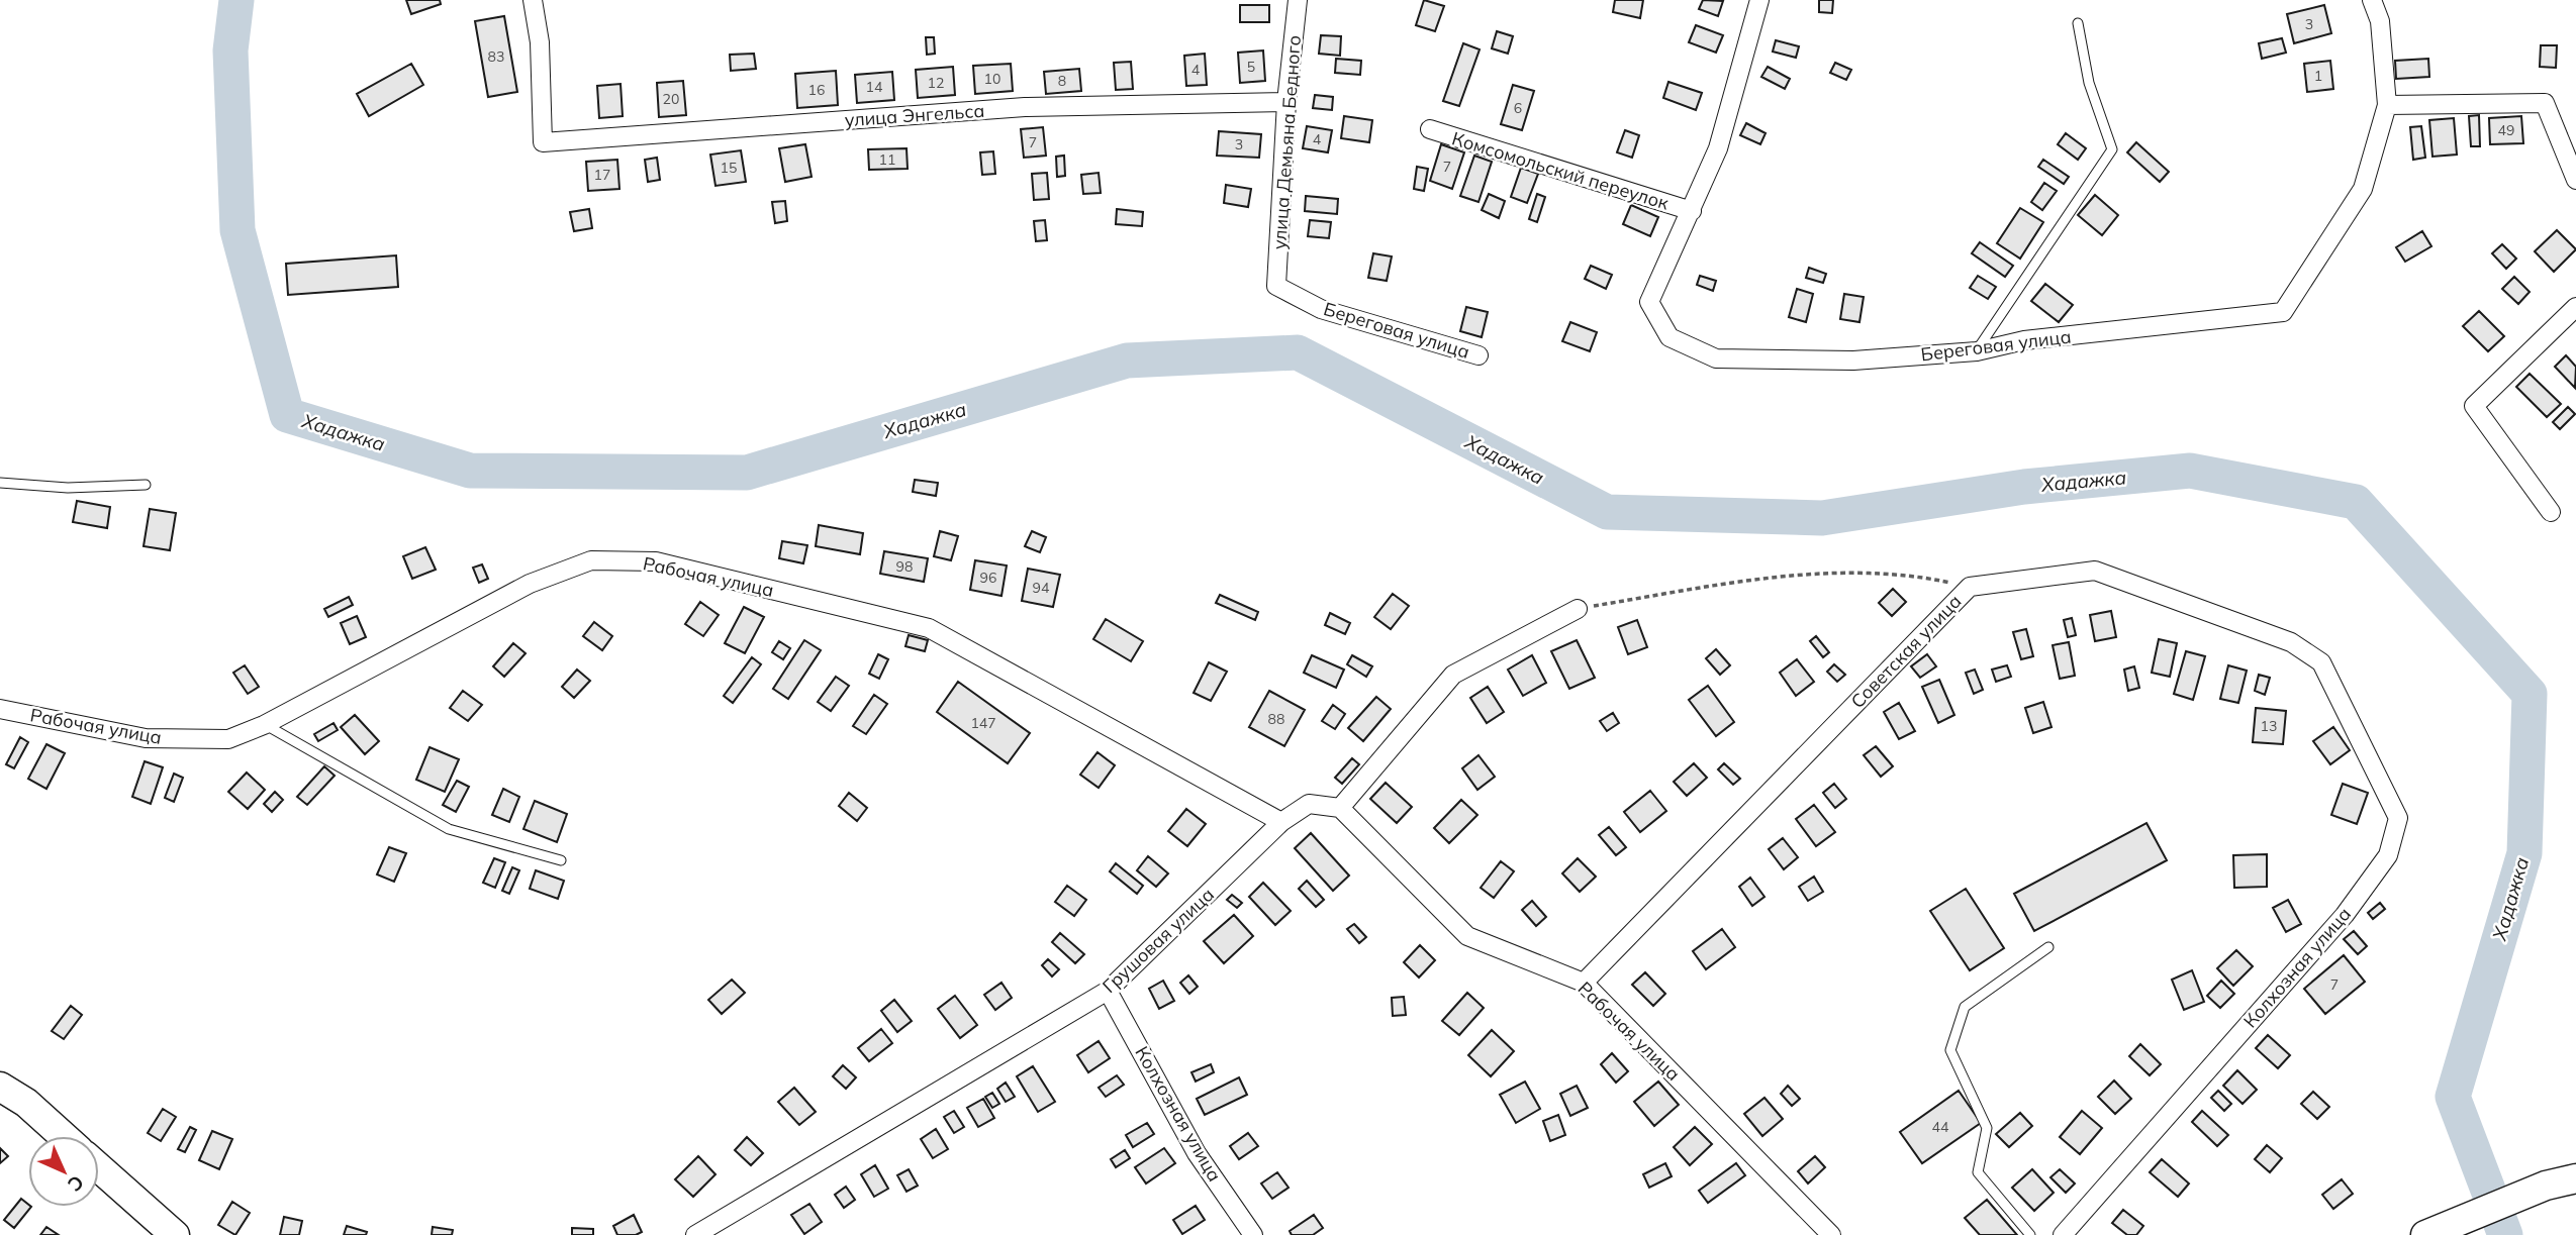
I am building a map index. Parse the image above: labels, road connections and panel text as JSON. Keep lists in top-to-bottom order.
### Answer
{
  "streets": {
    "street": [
      "улица Энгельса",
      "улица Демьяна Бедного",
      "Комсомольский переулок",
      "Береговая улица",
      "Рабочая улица",
      "Советская улица",
      "Грушовая улица",
      "Колхозная улица"
    ]
  },
  "crossings": [
    ["улица Энгельса", "улица Демьяна Бедного"],
    ["улица Демьяна Бедного", "Береговая улица"],
    ["Комсомольский переулок", "Береговая улица"],
    ["Рабочая улица", "Советская улица"],
    ["Рабочая улица", "Грушовая улица"],
    ["Советская улица", "Колхозная улица"],
    ["Грушовая улица", "Колхозная улица"]
  ],
  "water": ["Хадажка"],
  "house_numbers": [
    "3",
    "83",
    "5",
    "4",
    "1",
    "10",
    "8",
    "12",
    "14",
    "16",
    "20",
    "6",
    "49",
    "4",
    "7",
    "3",
    "11",
    "7",
    "15",
    "17",
    "98",
    "96",
    "94",
    "88",
    "147",
    "13",
    "7",
    "44"
  ],
  "north": "bottom right"
}
